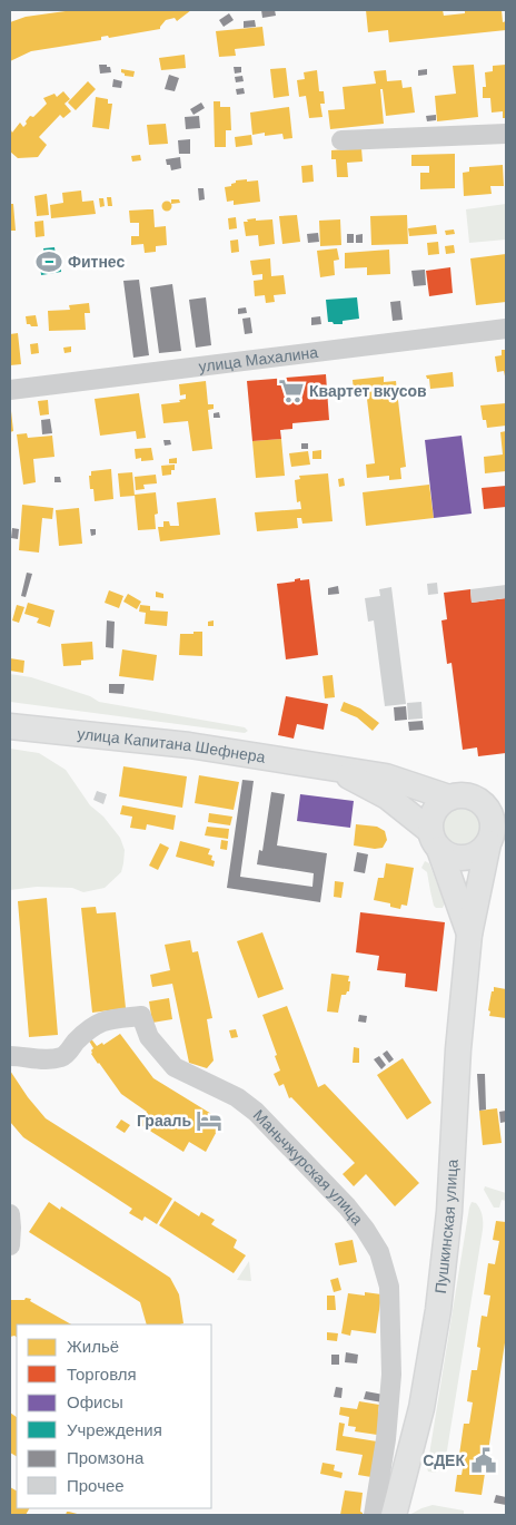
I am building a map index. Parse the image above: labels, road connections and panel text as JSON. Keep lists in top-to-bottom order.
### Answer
{
  "streets": {
    "main road": ["улица Капитана Шефнера", "Пушкинская улица"],
    "street": ["улица Махалина", "Маньчжурская улица"]
  },
  "crossings": [
    ["улица Капитана Шефнера", "Пушкинская улица"]
  ],
  "places": {
    "sports": ["Фитнес"],
    "supermarket": ["Квартет вкусов"],
    "hotel": ["Грааль"],
    "public building": ["СДЕК"]
  },
  "legend": [
    "Жильё",
    "Торговля",
    "Офисы",
    "Учреждения",
    "Промзона",
    "Прочее"
  ]
}
